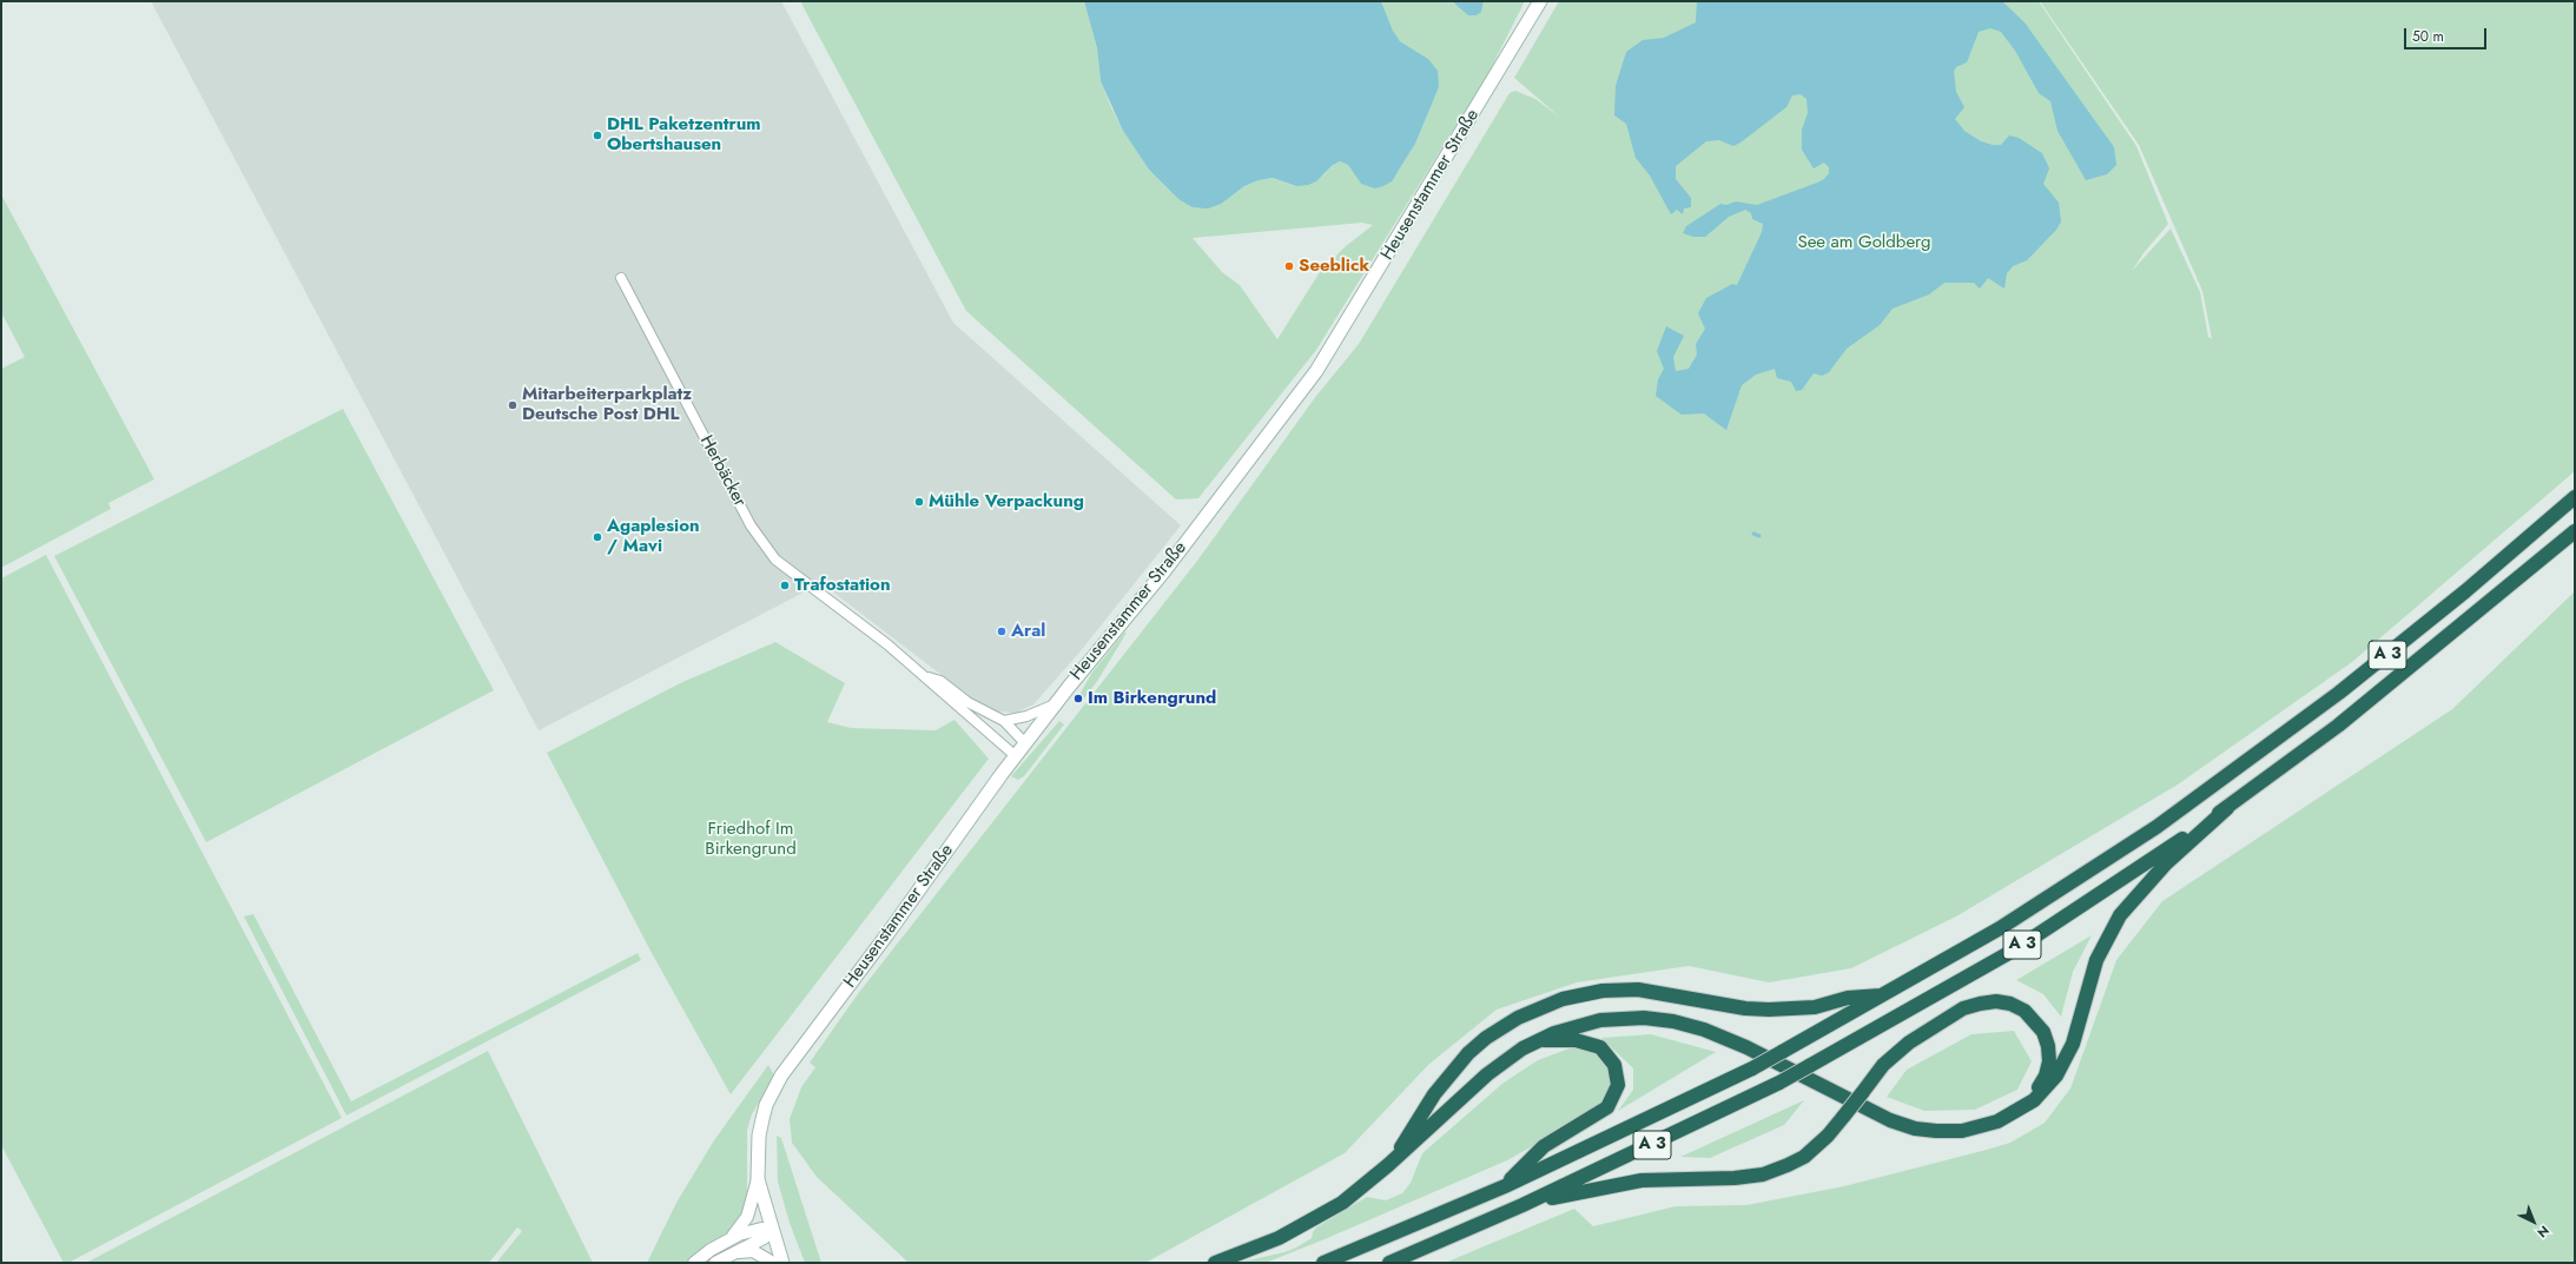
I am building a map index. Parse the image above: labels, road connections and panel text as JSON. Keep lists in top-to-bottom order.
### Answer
{
  "streets": {
    "highway": ["A 3"],
    "main road": ["Heusenstammer Straße"],
    "street": ["Herbäcker"]
  },
  "parks": ["See am Goldberg", "Friedhof Im Birkengrund"],
  "places": [
    "DHL Paketzentrum Obertshausen",
    "Seeblick",
    "Mitarbeiterparkplatz Deutsche Post DHL",
    "Mühle Verpackung",
    "Agaplesion / Mavi",
    "Trafostation",
    "Aral",
    "Im Birkengrund"
  ],
  "scale_bar": "50 m",
  "north": "bottom right"
}
